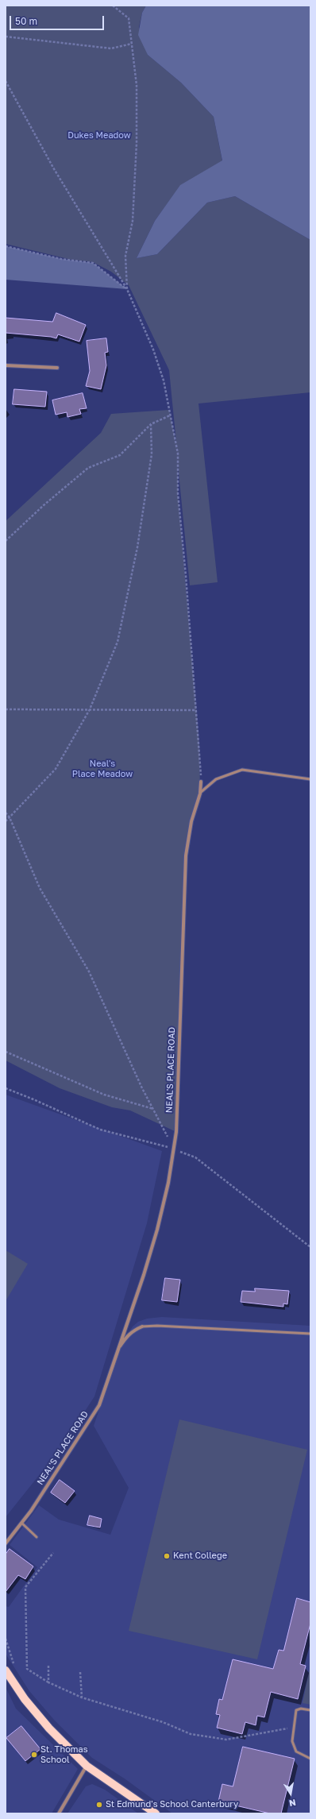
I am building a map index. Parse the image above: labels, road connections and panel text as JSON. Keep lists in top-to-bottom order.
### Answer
{
  "streets": {
    "street": ["NEAL'S PLACE ROAD"]
  },
  "parks": ["Dukes Meadow", "Neal's Place Meadow"],
  "places": ["Kent College", "St. Thomas School", "St Edmund's School Canterbury"],
  "scale_bar": "50 m",
  "north": "bottom"
}
